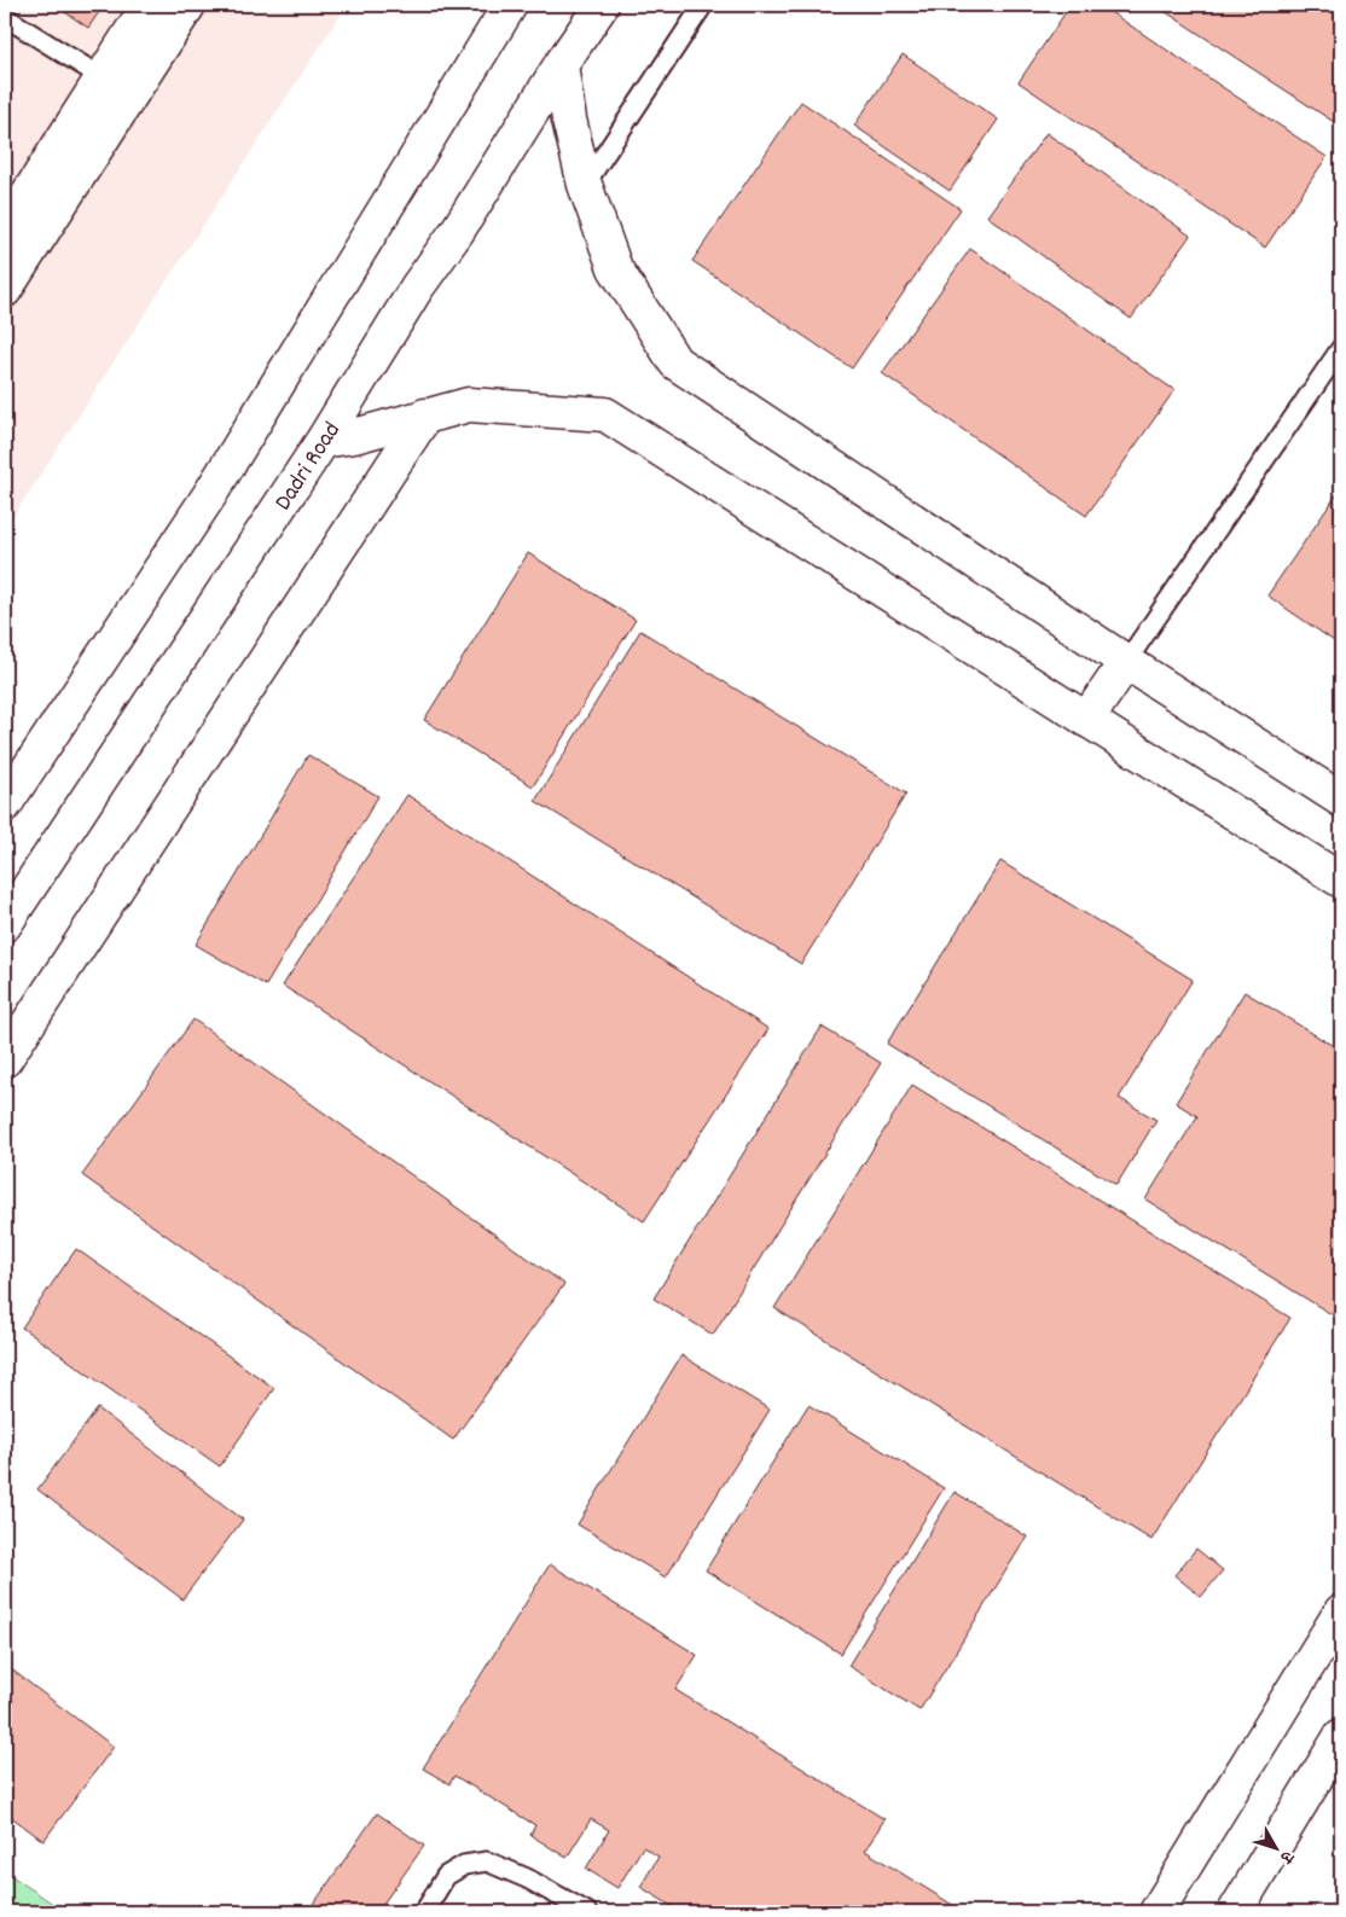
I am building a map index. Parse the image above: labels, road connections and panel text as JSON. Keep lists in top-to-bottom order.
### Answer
{
  "streets": {
    "street": ["Dadri Road"]
  },
  "north": "bottom right"
}
